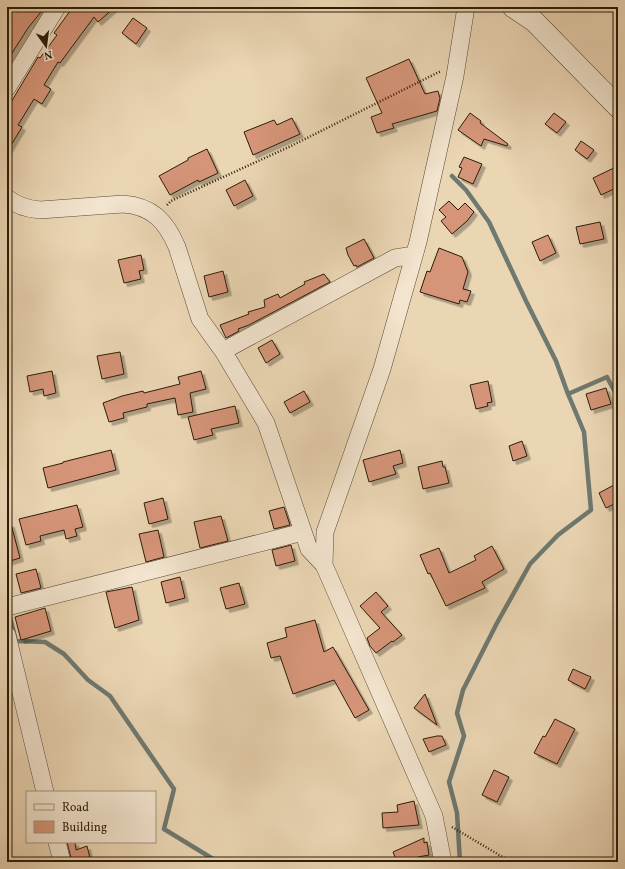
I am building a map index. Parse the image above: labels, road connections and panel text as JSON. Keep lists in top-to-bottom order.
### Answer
{
  "legend": ["Road", "Building"],
  "north": "bottom"
}
